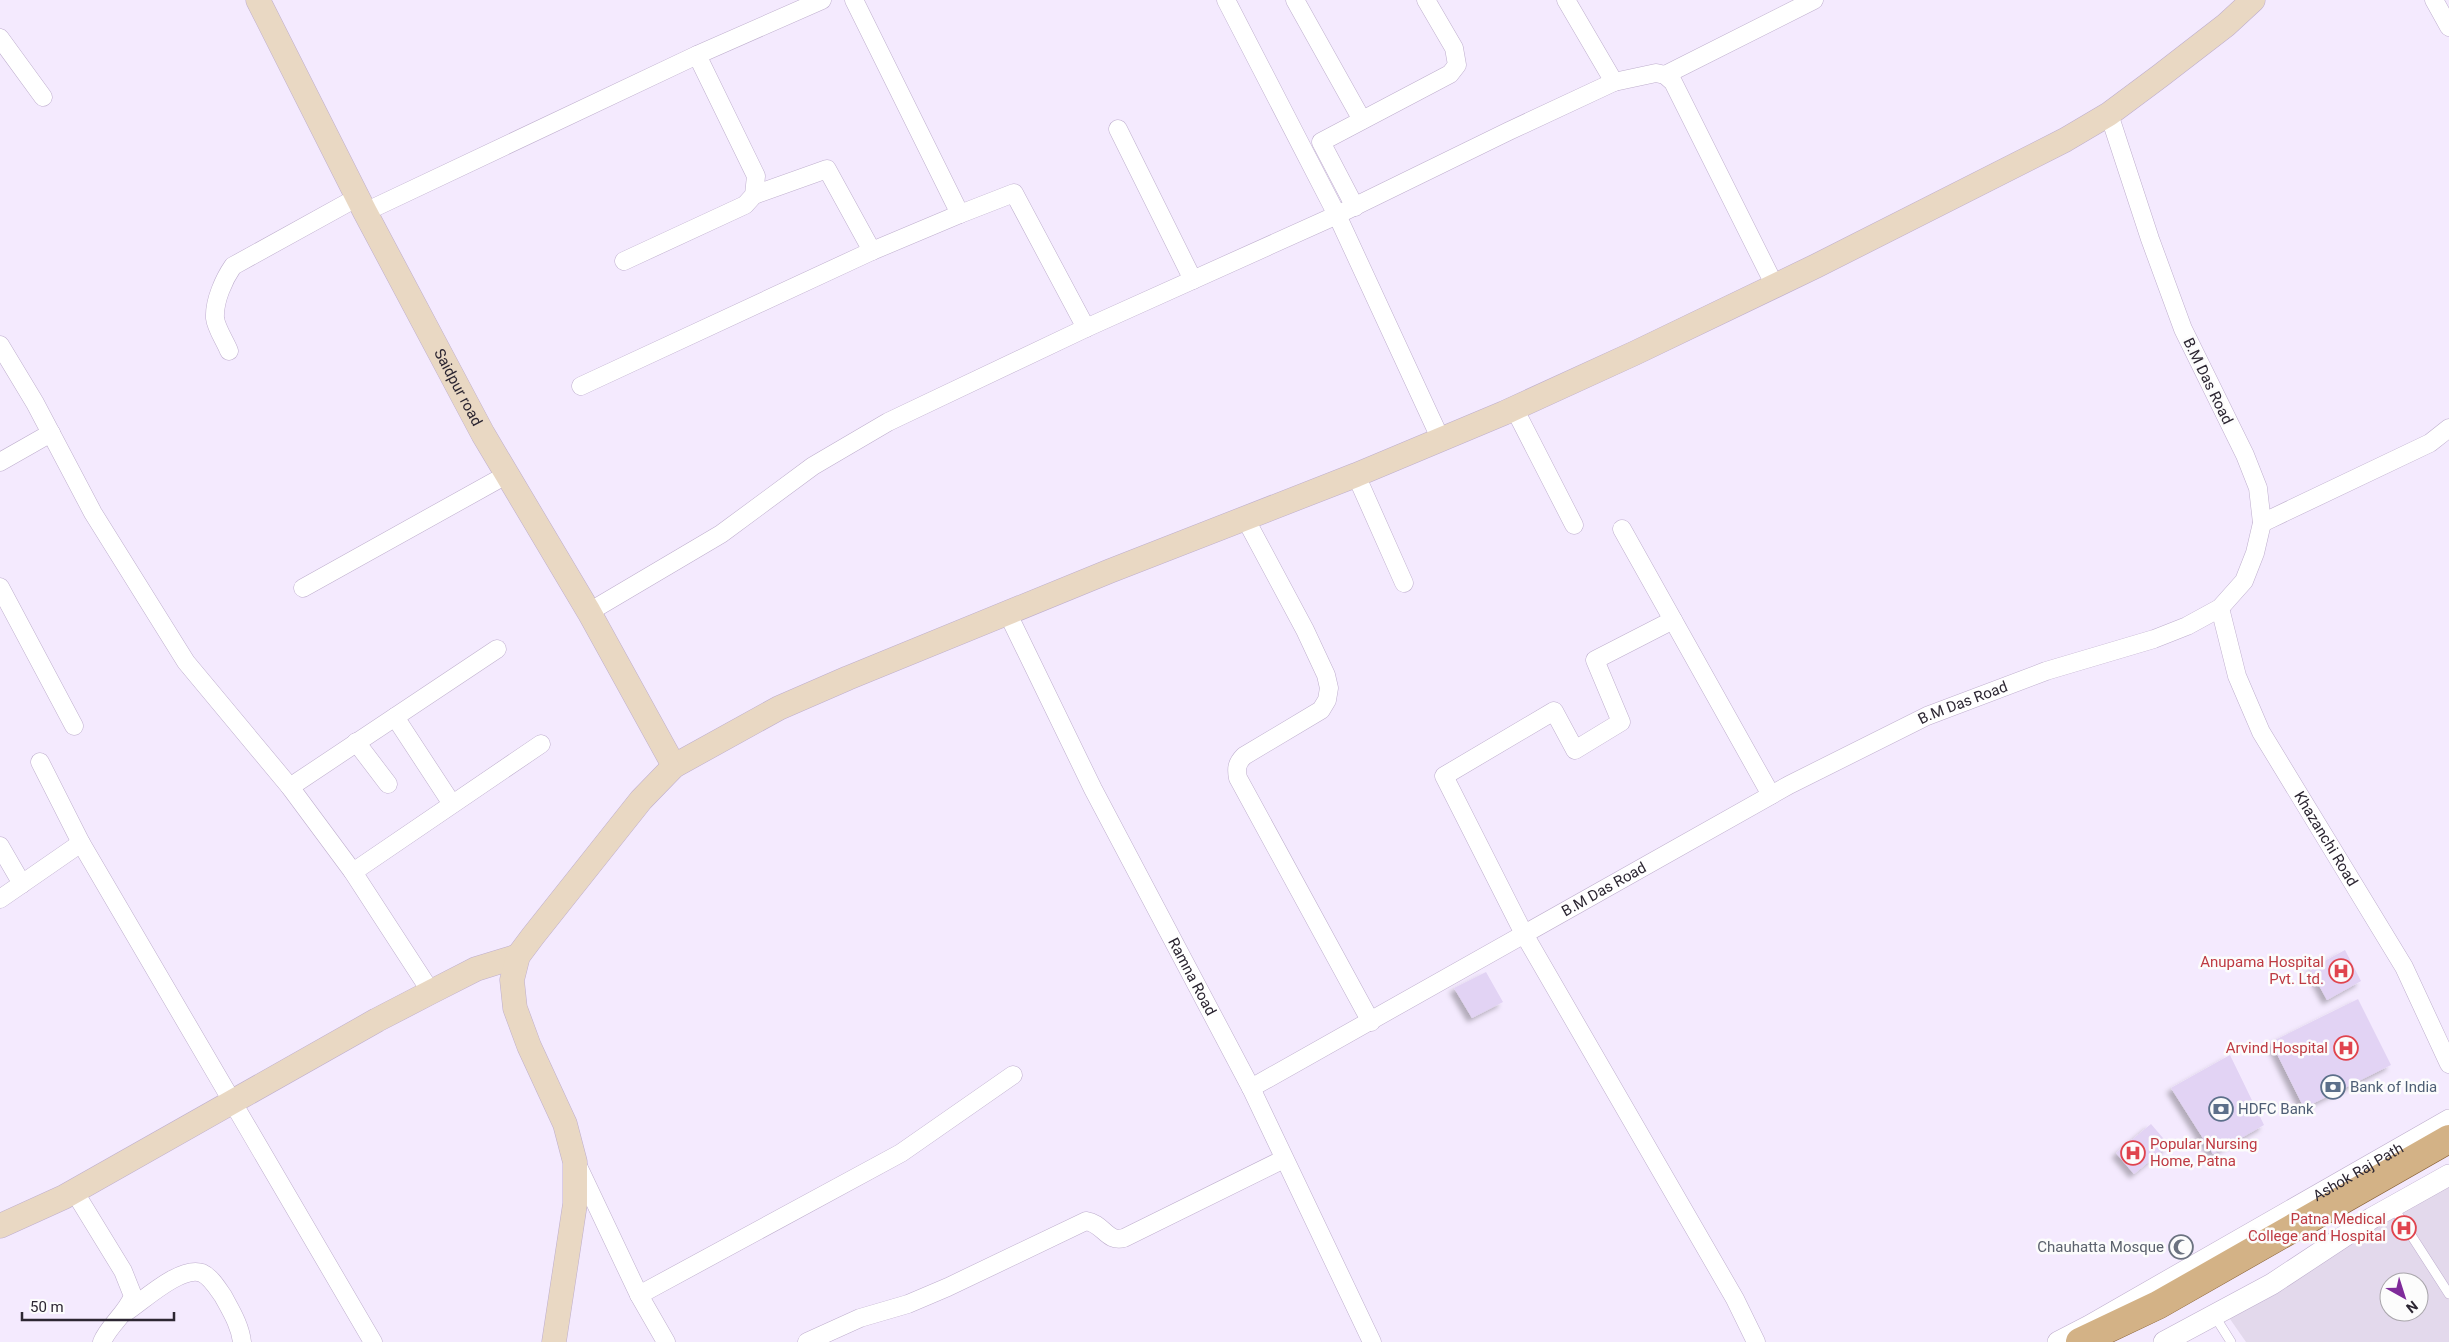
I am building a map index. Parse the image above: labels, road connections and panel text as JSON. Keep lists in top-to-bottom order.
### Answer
{
  "streets": {
    "main road": ["Saidpur road", "Ashok Raj Path"],
    "street": ["B.M Das Road", "Khazanchi Road", "Ramna Road"]
  },
  "crossings": [
    ["B.M Das Road", "Khazanchi Road"],
    ["B.M Das Road", "Ramna Road"]
  ],
  "places": {
    "hospital": [
      "Anupama Hospital Pvt. Ltd.",
      "Arvind Hospital",
      "Popular Nursing Home, Patna",
      "Patna Medical College and Hospital"
    ],
    "bank": ["Bank of India", "HDFC Bank"],
    "mosque": ["Chauhatta Mosque"]
  },
  "scale_bar": "50 m",
  "north": "bottom right"
}
